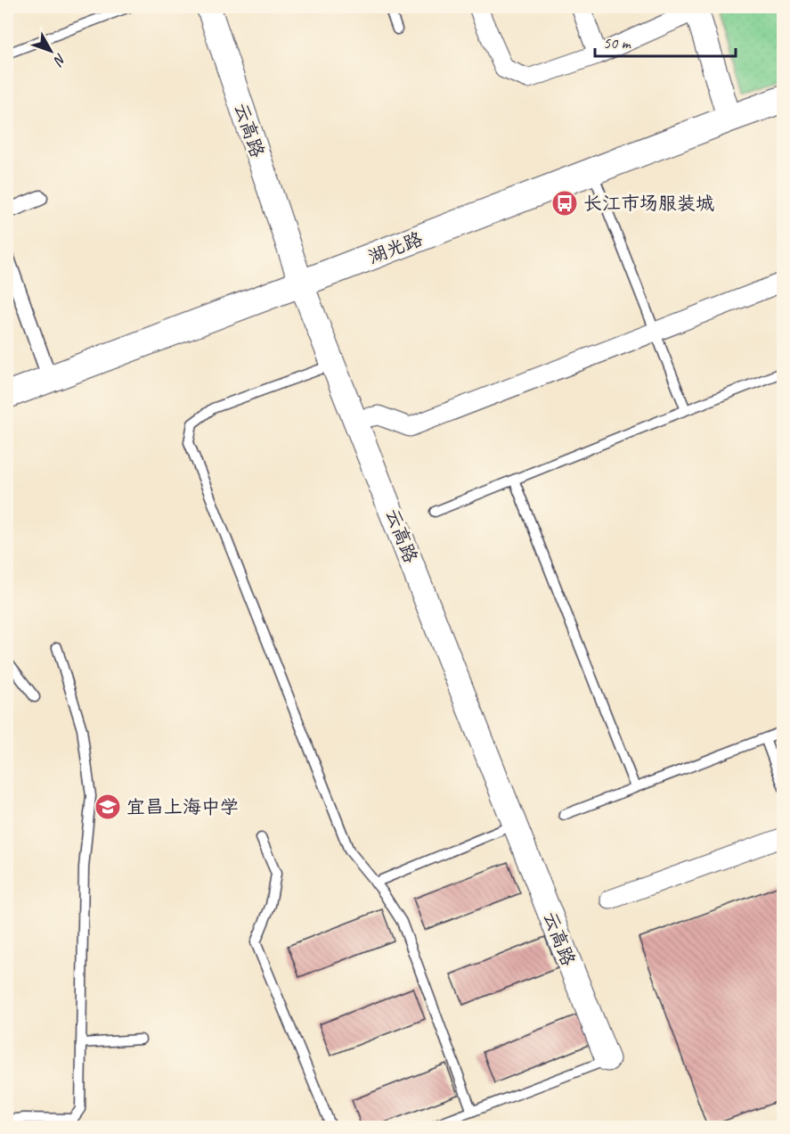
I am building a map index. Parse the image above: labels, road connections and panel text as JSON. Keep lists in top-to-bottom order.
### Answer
{
  "streets": {
    "main road": ["湖光路"],
    "street": ["云高路"]
  },
  "crossings": [
    ["云高路", "湖光路"]
  ],
  "places": {
    "bus stop": ["长江市场服装城"],
    "school or university": ["宜昌上海中学"]
  },
  "scale_bar": "50 m",
  "north": "bottom right"
}
